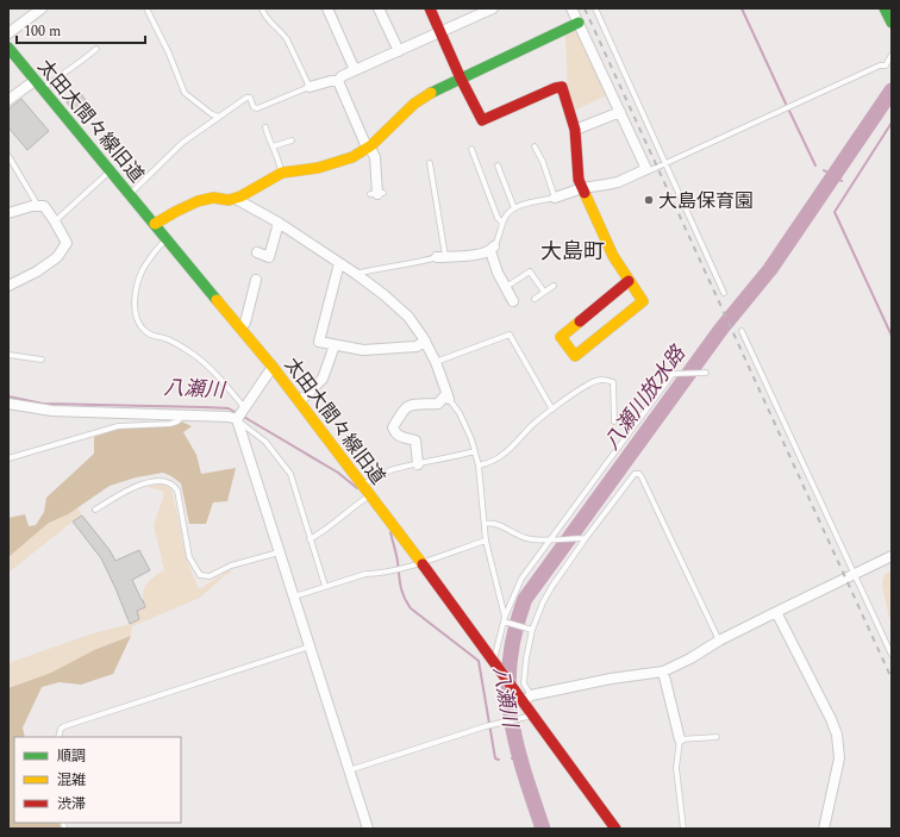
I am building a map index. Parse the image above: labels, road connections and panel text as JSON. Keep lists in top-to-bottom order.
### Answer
{
  "streets": {
    "street": ["太田大間々線旧道"]
  },
  "districts": ["大島町"],
  "water": ["八瀬川", "八瀬川放水路"],
  "places": ["大島保育園"],
  "legend": ["順調", "混雑", "渋滞"],
  "scale_bar": "100 m"
}
